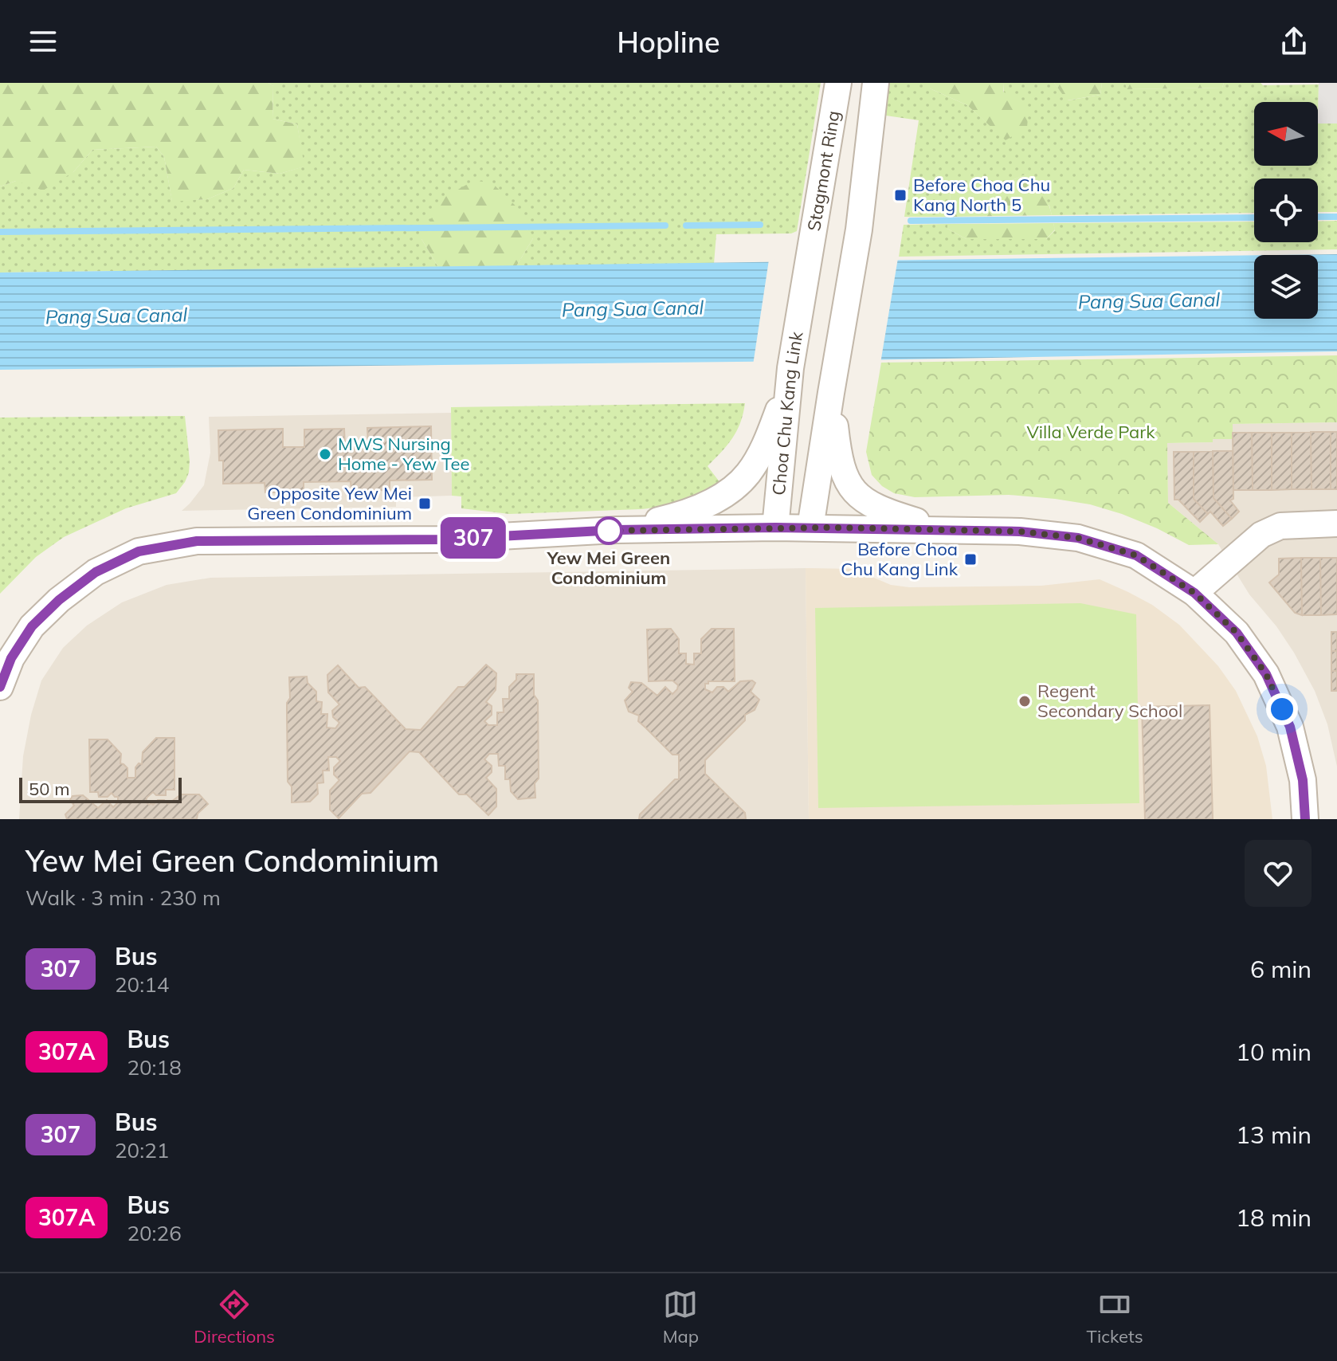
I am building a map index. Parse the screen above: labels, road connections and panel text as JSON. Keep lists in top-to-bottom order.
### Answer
{
  "streets": {
    "street": ["Stagmont Ring", "Choa Chu Kang Link"]
  },
  "crossings": [
    ["Stagmont Ring", "Choa Chu Kang Link"]
  ],
  "water": ["Pang Sua Canal"],
  "parks": ["Villa Verde Park"],
  "places": {
    "transit": ["Before Choa Chu Kang North 5", "Opposite Yew Mei Green Condominium", "Before Choa Chu Kang Link"],
    "other": ["MWS Nursing Home - Yew Tee", "Yew Mei Green Condominium", "Regent Secondary School"]
  },
  "lines": ["bus line 307"],
  "scale_bar": "50 m",
  "north": "left",
  "page": {
    "header": "Hopline",
    "on_map": "307",
    "scale": "50 m",
    "heading": ["Yew Mei Green Condominium", "Walk · 3 min · 230 m"],
    "list": [
      {
        "mark": "307",
        "name": "Bus",
        "note": "20:14",
        "value": "6 min"
      },
      {
        "mark": "307A",
        "name": "Bus",
        "note": "20:18",
        "value": "10 min"
      },
      {
        "mark": "307",
        "name": "Bus",
        "note": "20:21",
        "value": "13 min"
      },
      {
        "mark": "307A",
        "name": "Bus",
        "note": "20:26",
        "value": "18 min"
      }
    ],
    "tabs": ["Directions", "Map", "Tickets"]
  }
}
